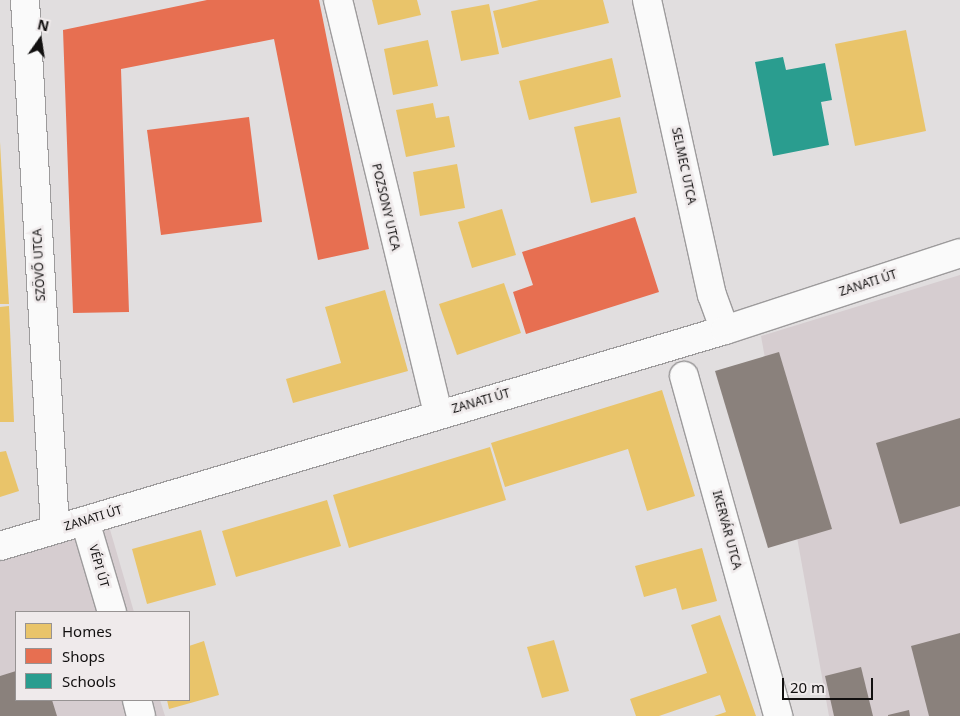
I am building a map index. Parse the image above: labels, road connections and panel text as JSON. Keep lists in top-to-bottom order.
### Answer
{
  "streets": {
    "street": [
      "SELMEC UTCA",
      "POZSONY UTCA",
      "SZÖVŐ UTCA",
      "ZANATI ÚT",
      "IKERVÁR UTCA",
      "VÉPI ÚT"
    ]
  },
  "crossings": [
    ["SELMEC UTCA", "ZANATI ÚT"],
    ["POZSONY UTCA", "ZANATI ÚT"],
    ["SZÖVŐ UTCA", "ZANATI ÚT"],
    ["ZANATI ÚT", "IKERVÁR UTCA"],
    ["ZANATI ÚT", "VÉPI ÚT"]
  ],
  "legend": ["Homes", "Shops", "Schools"],
  "scale_bar": "20 m",
  "north": "top"
}
